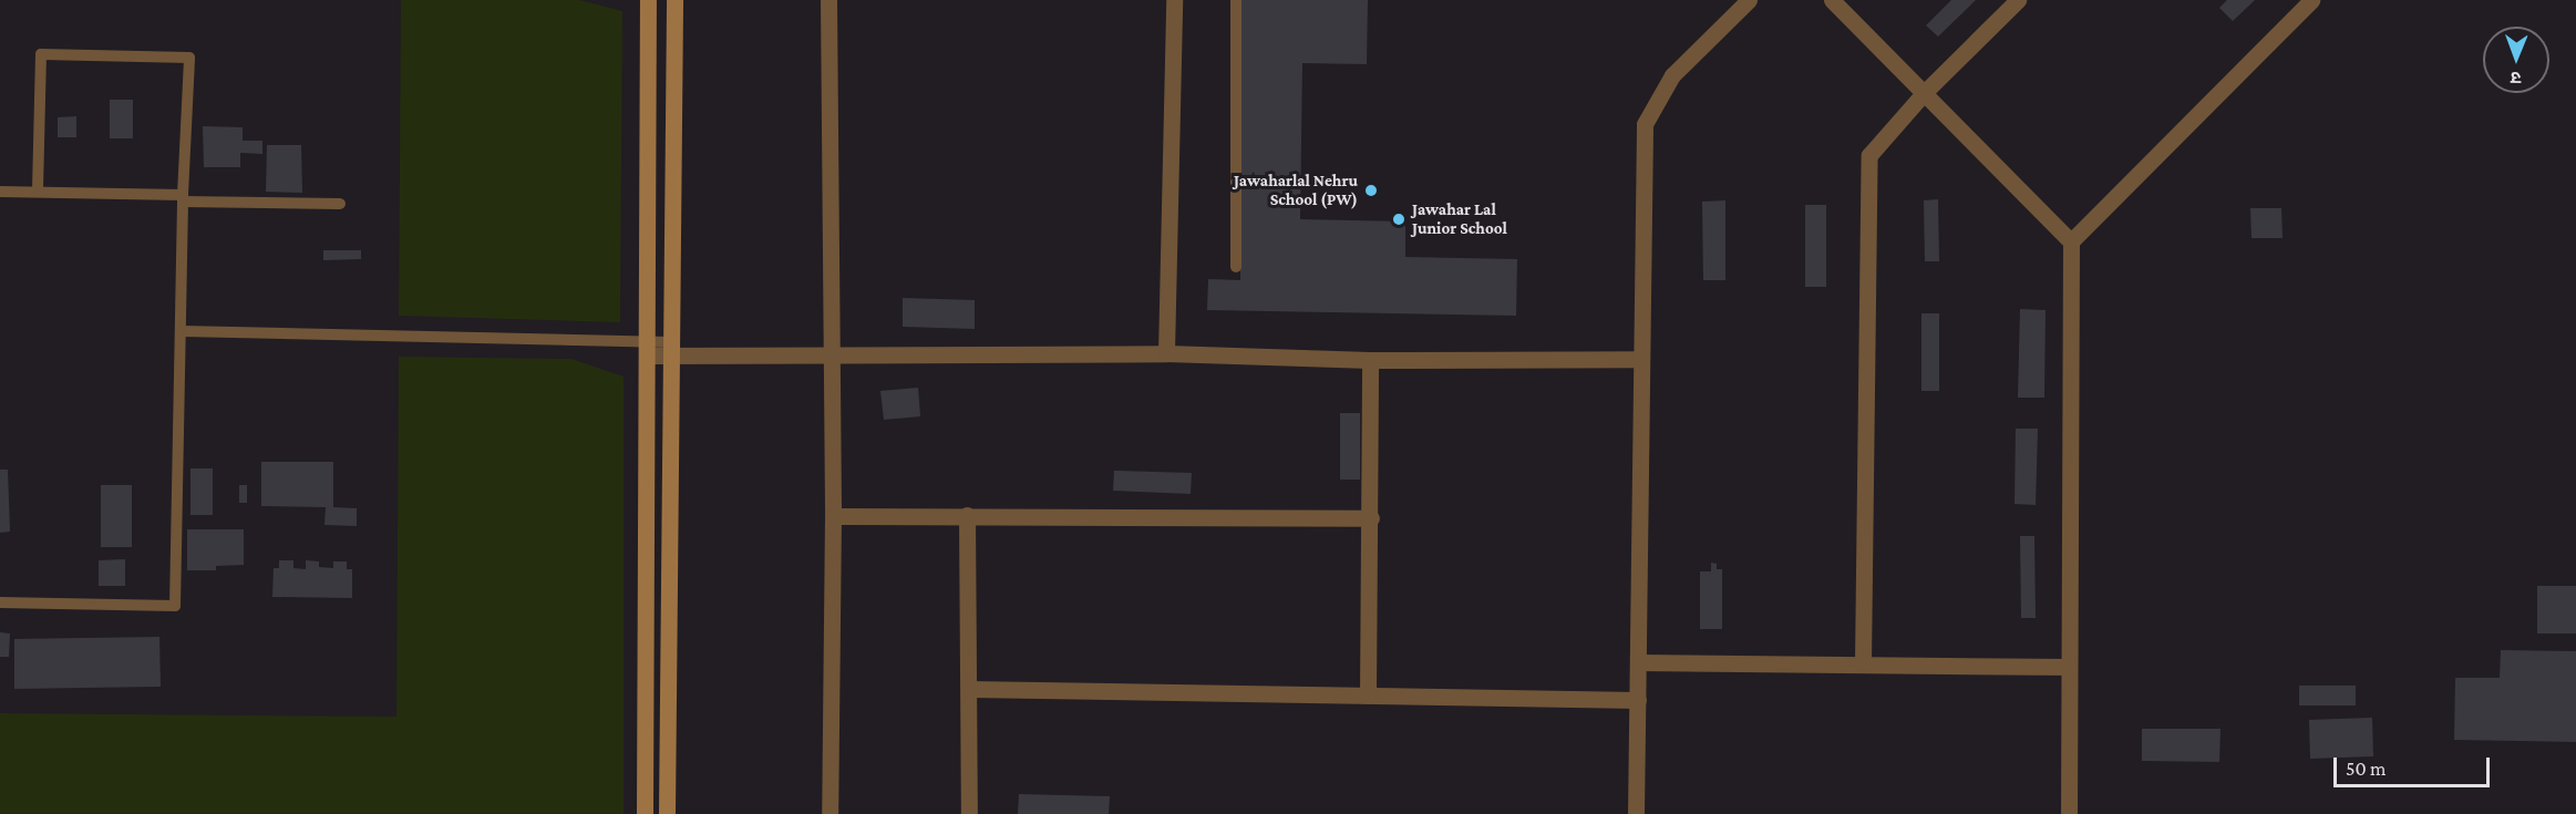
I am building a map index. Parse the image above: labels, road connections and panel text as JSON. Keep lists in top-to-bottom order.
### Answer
{
  "places": ["Jawaharlal Nehru School (PW)", "Jawahar Lal Junior School"],
  "scale_bar": "50 m",
  "north": "bottom"
}
